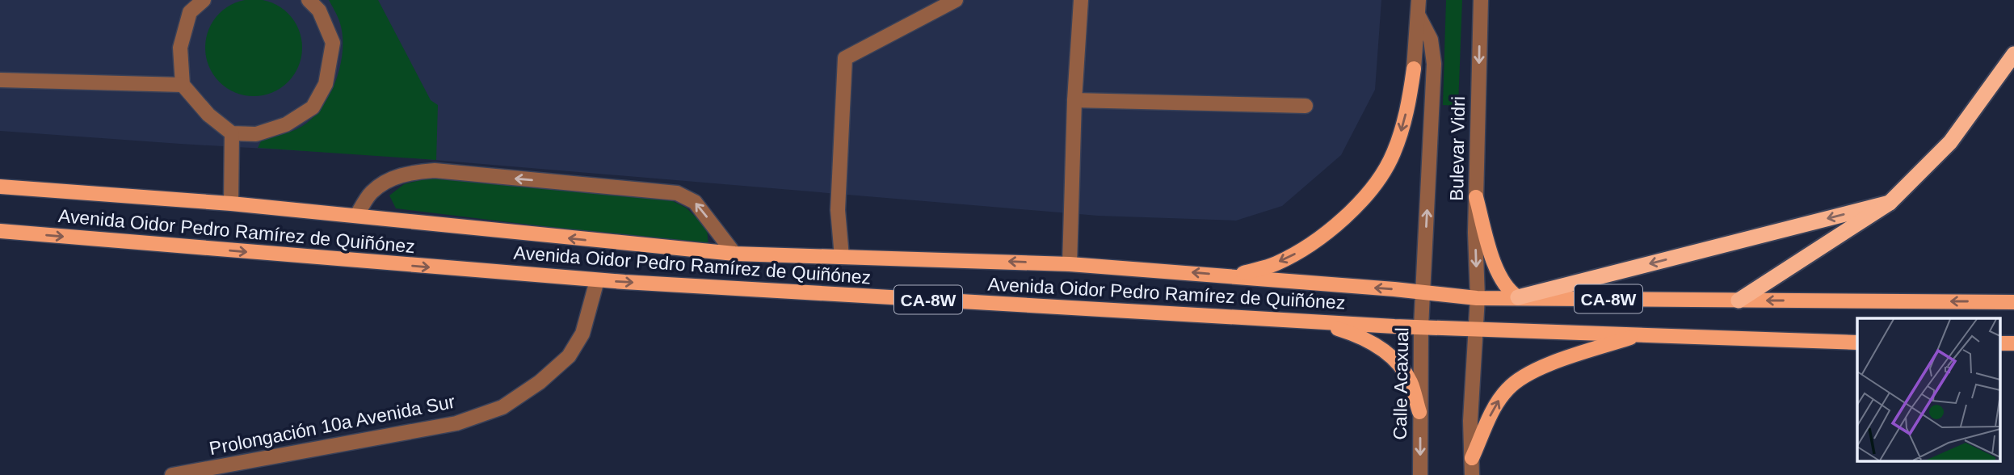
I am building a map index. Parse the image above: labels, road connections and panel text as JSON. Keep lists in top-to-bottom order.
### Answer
{
  "streets": {
    "main road": ["Avenida Oidor Pedro Ramírez de Quiñónez", "CA-8W"],
    "street": ["Bulevar Vidri", "Calle Acaxual", "Prolongación 10a Avenida Sur"]
  },
  "crossings": [
    ["Bulevar Vidri", "Avenida Oidor Pedro Ramírez de Quiñónez"],
    ["Bulevar Vidri", "CA-8W"],
    ["Bulevar Vidri", "Calle Acaxual"],
    ["Avenida Oidor Pedro Ramírez de Quiñónez", "CA-8W"],
    ["Avenida Oidor Pedro Ramírez de Quiñónez", "Calle Acaxual"],
    ["Avenida Oidor Pedro Ramírez de Quiñónez", "Prolongación 10a Avenida Sur"]
  ]
}
